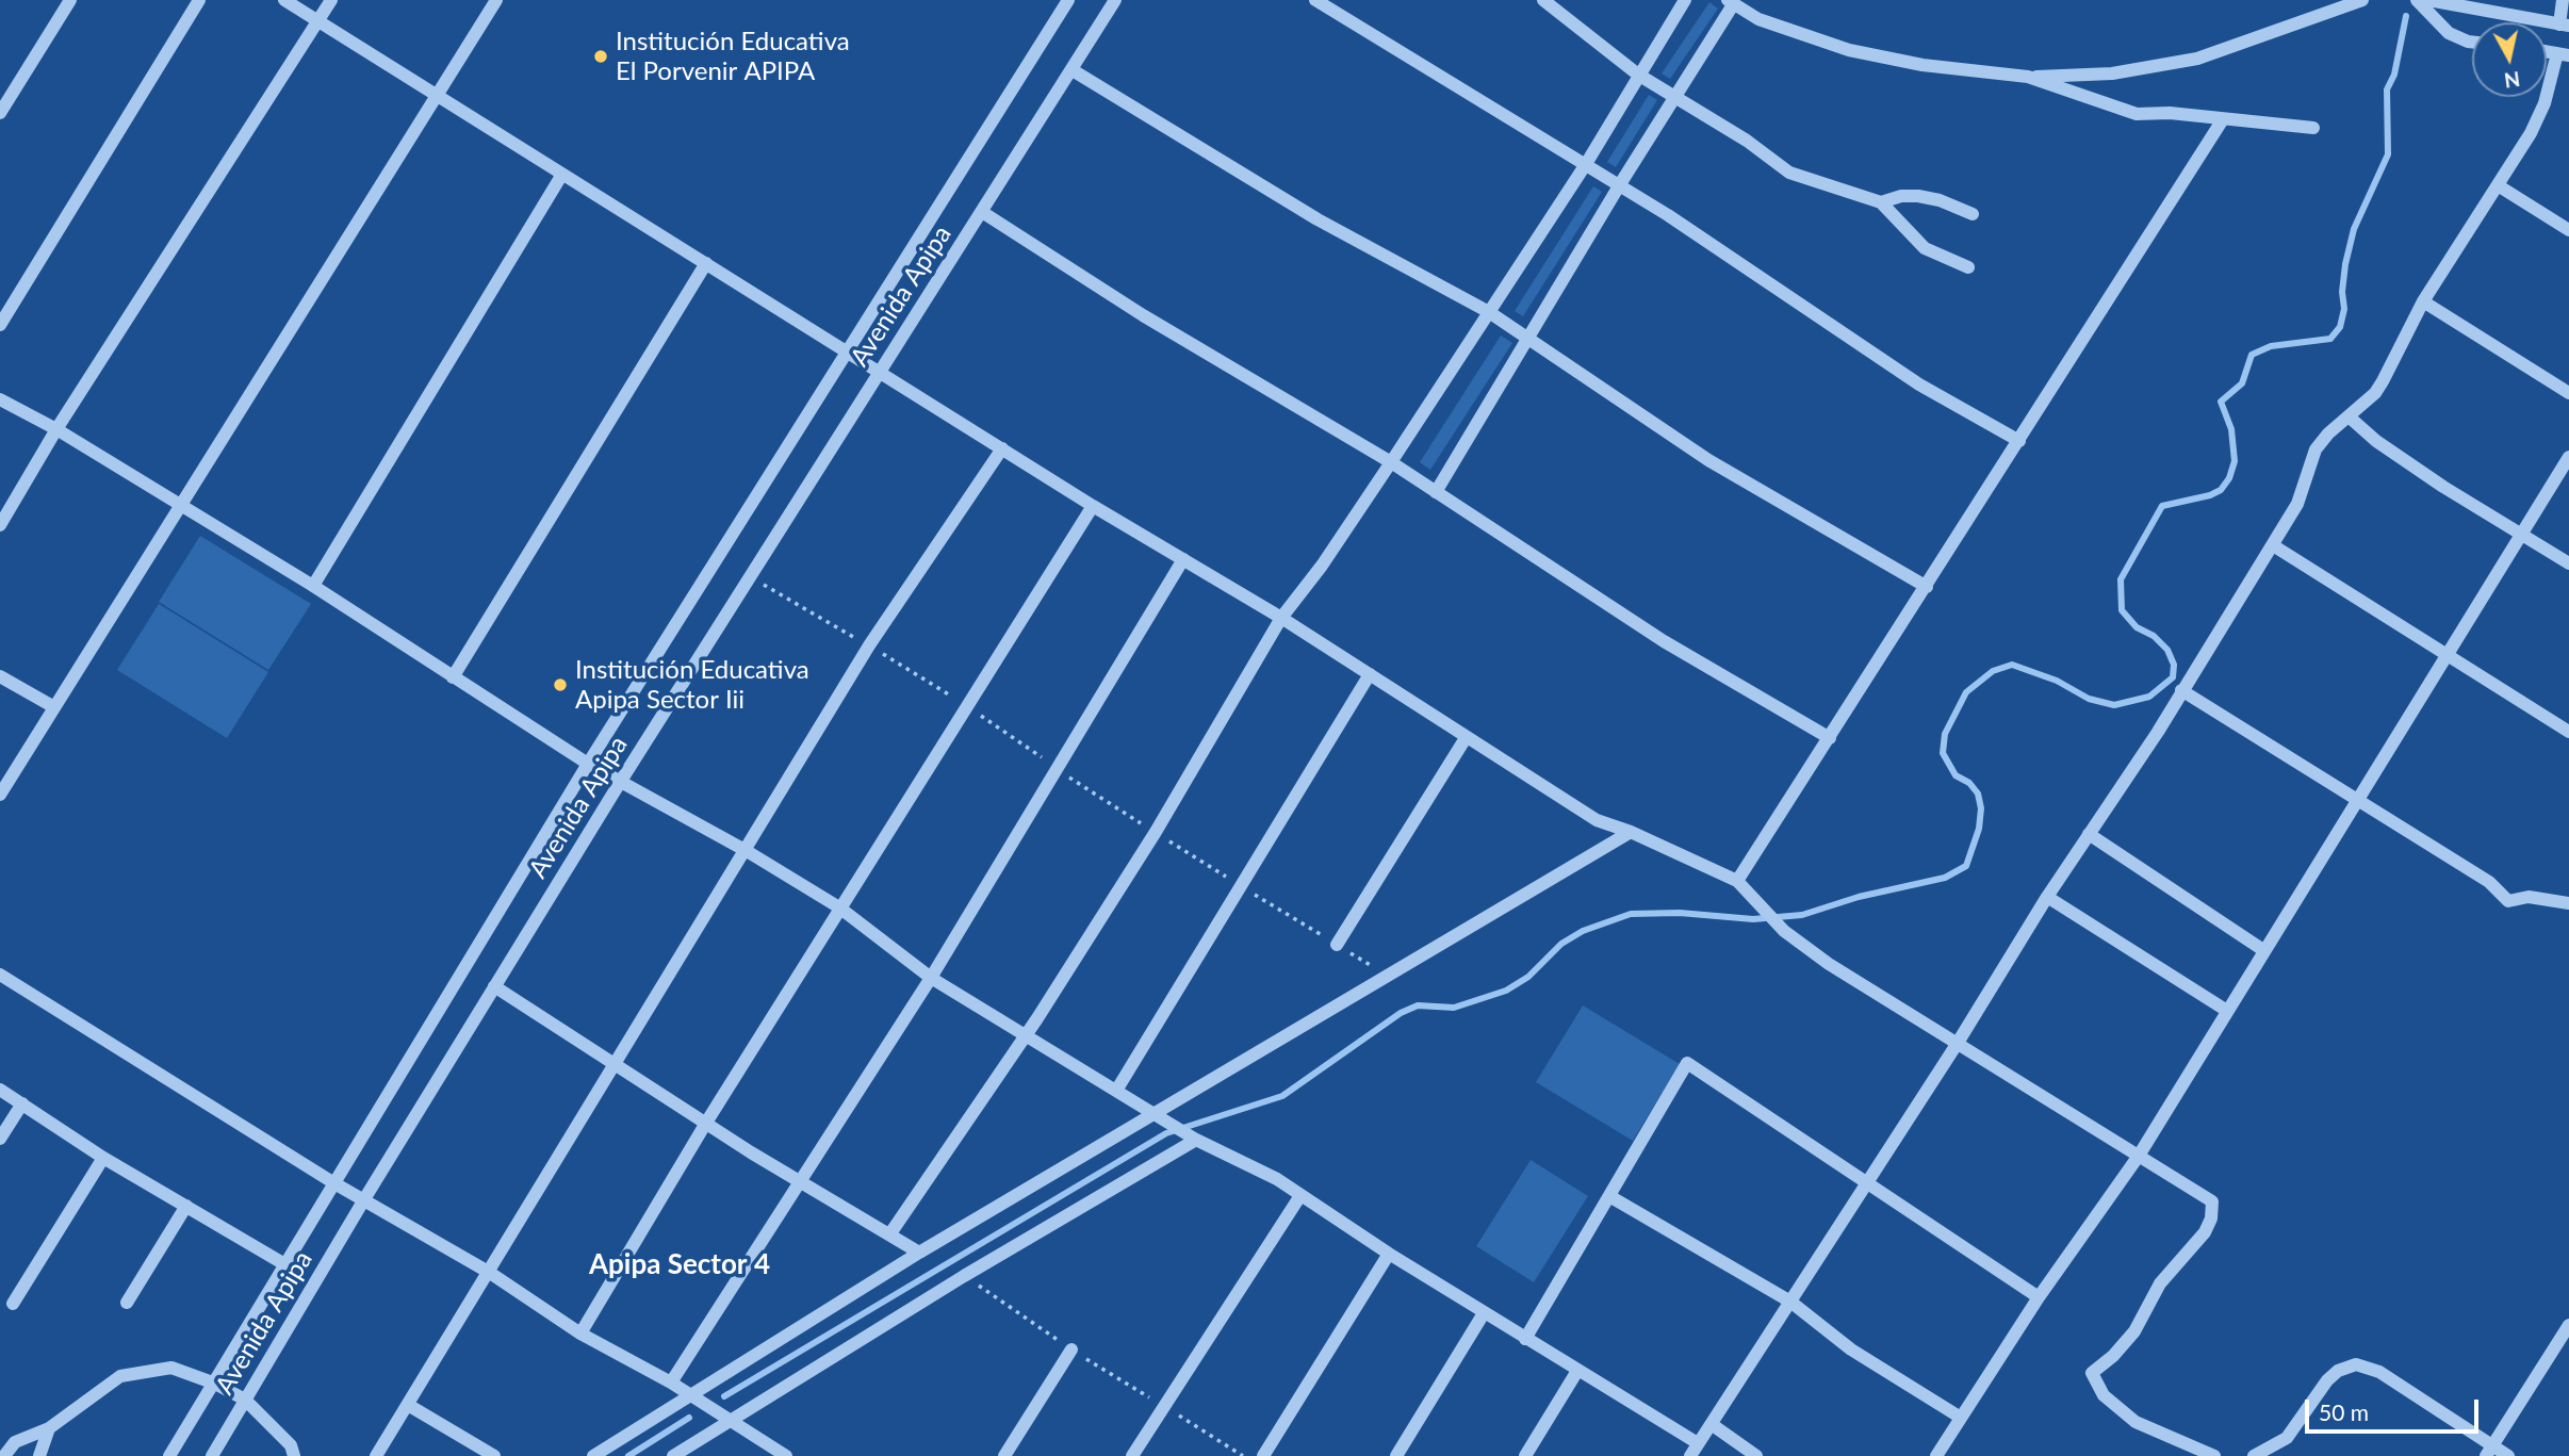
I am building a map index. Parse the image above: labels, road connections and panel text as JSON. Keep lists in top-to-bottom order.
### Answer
{
  "streets": {
    "street": ["Avenida Apipa"]
  },
  "districts": ["Apipa Sector 4"],
  "places": ["Institución Educativa El Porvenir APIPA", "Institución Educativa Apipa Sector Iii"],
  "scale_bar": "50 m",
  "north": "bottom"
}
